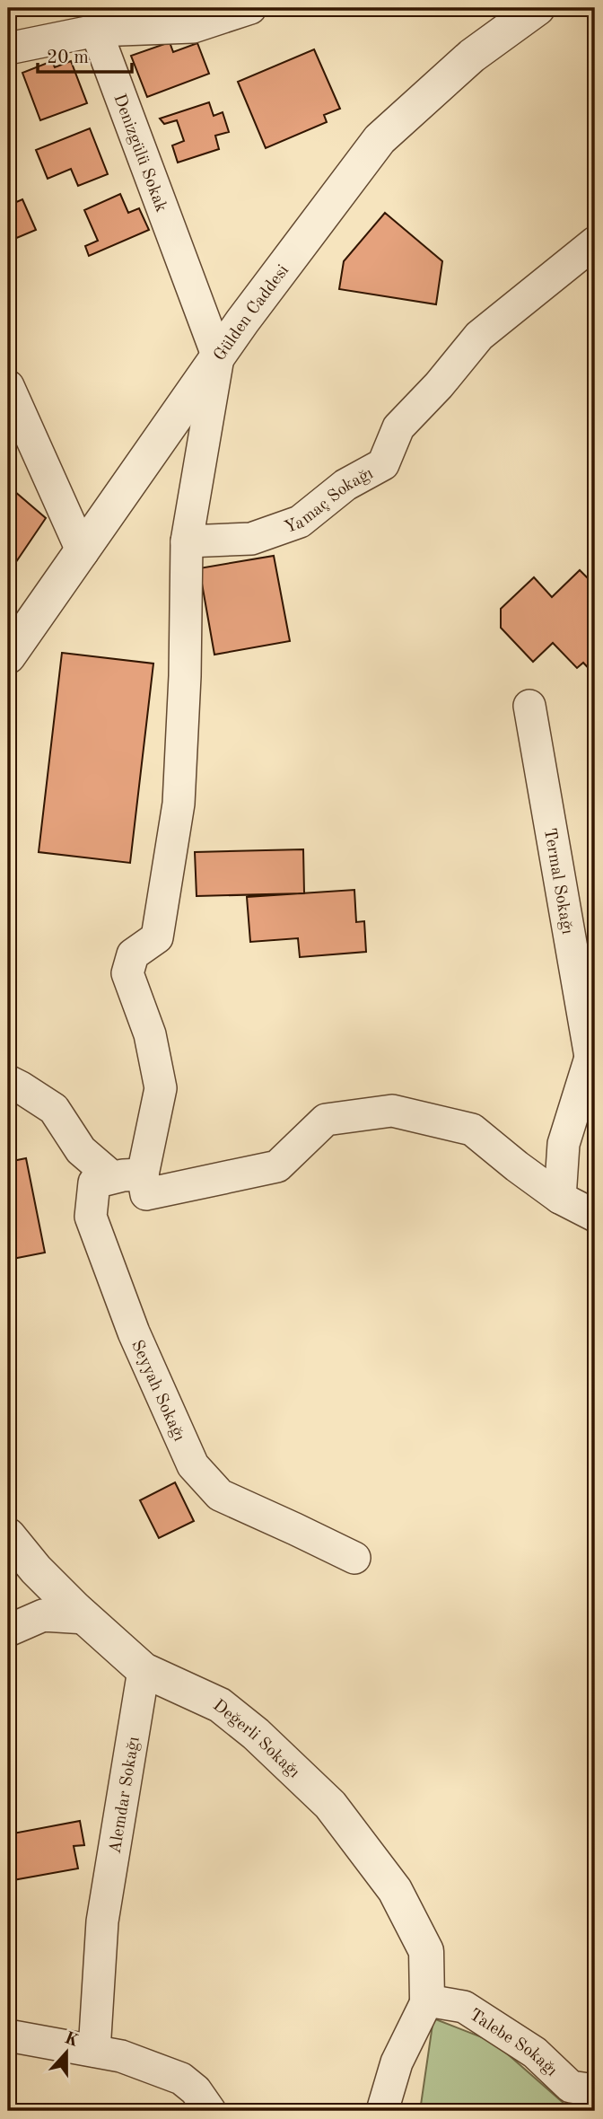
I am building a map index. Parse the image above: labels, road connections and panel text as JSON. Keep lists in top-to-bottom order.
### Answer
{
  "streets": {
    "street": [
      "Denizgülü Sokak",
      "Gülden Caddesi",
      "Yamaç Sokağı",
      "Termal Sokağı",
      "Seyyah Sokağı",
      "Değerli Sokağı",
      "Alemdar Sokağı",
      "Talebe Sokağı"
    ]
  },
  "crossings": [
    ["Denizgülü Sokak", "Gülden Caddesi"],
    ["Değerli Sokağı", "Alemdar Sokağı"],
    ["Değerli Sokağı", "Talebe Sokağı"]
  ],
  "scale_bar": "20 m",
  "north": "top"
}
